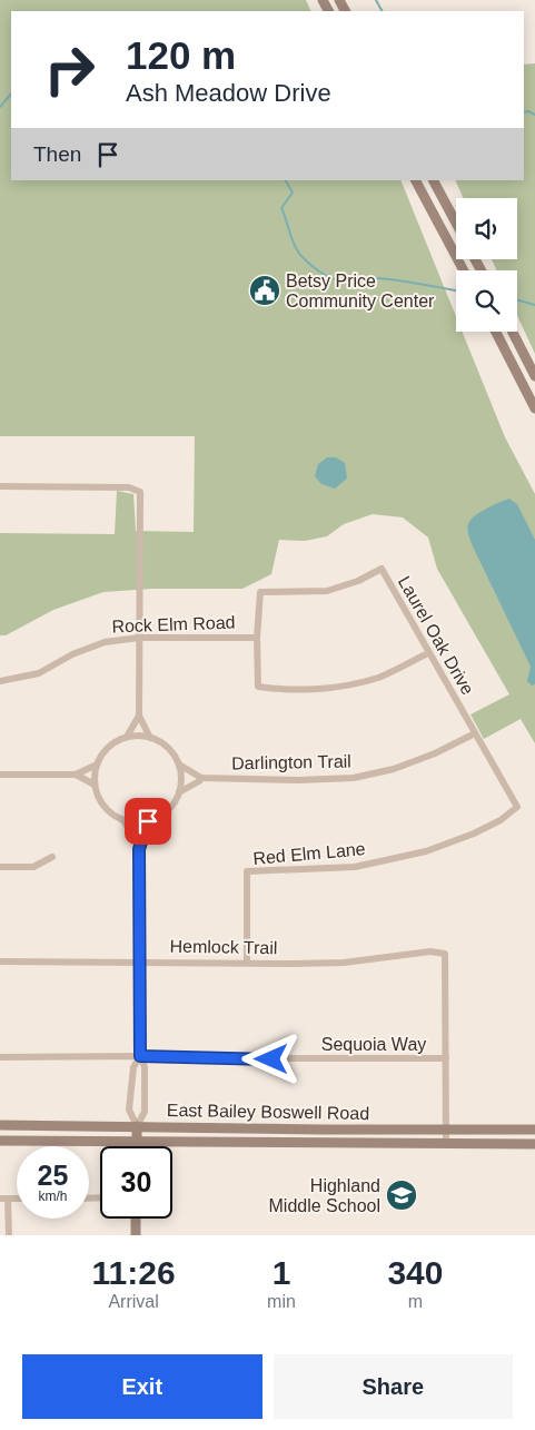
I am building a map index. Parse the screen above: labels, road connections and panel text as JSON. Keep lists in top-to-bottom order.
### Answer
{
  "streets": {
    "main road": ["East Bailey Boswell Road"],
    "street": [
      "Rock Elm Road",
      "Laurel Oak Drive",
      "Darlington Trail",
      "Red Elm Lane",
      "Hemlock Trail",
      "Sequoia Way"
    ]
  },
  "crossings": [
    ["Rock Elm Road", "Laurel Oak Drive"],
    ["Laurel Oak Drive", "Darlington Trail"],
    ["Laurel Oak Drive", "Red Elm Lane"],
    ["Red Elm Lane", "Hemlock Trail"],
    ["Hemlock Trail", "Sequoia Way"]
  ],
  "places": {
    "public building": ["Betsy Price Community Center"],
    "school or university": ["Highland Middle School"]
  },
  "page": {
    "turn": ["120 m", "Ash Meadow Drive"],
    "then": "Then",
    "speed": "25 km/h",
    "limit": "30",
    "eta": [
      "11:26",
      "Arrival",
      "1",
      "min",
      "340",
      "m"
    ],
    "buttons": ["Exit", "Share"]
  }
}
